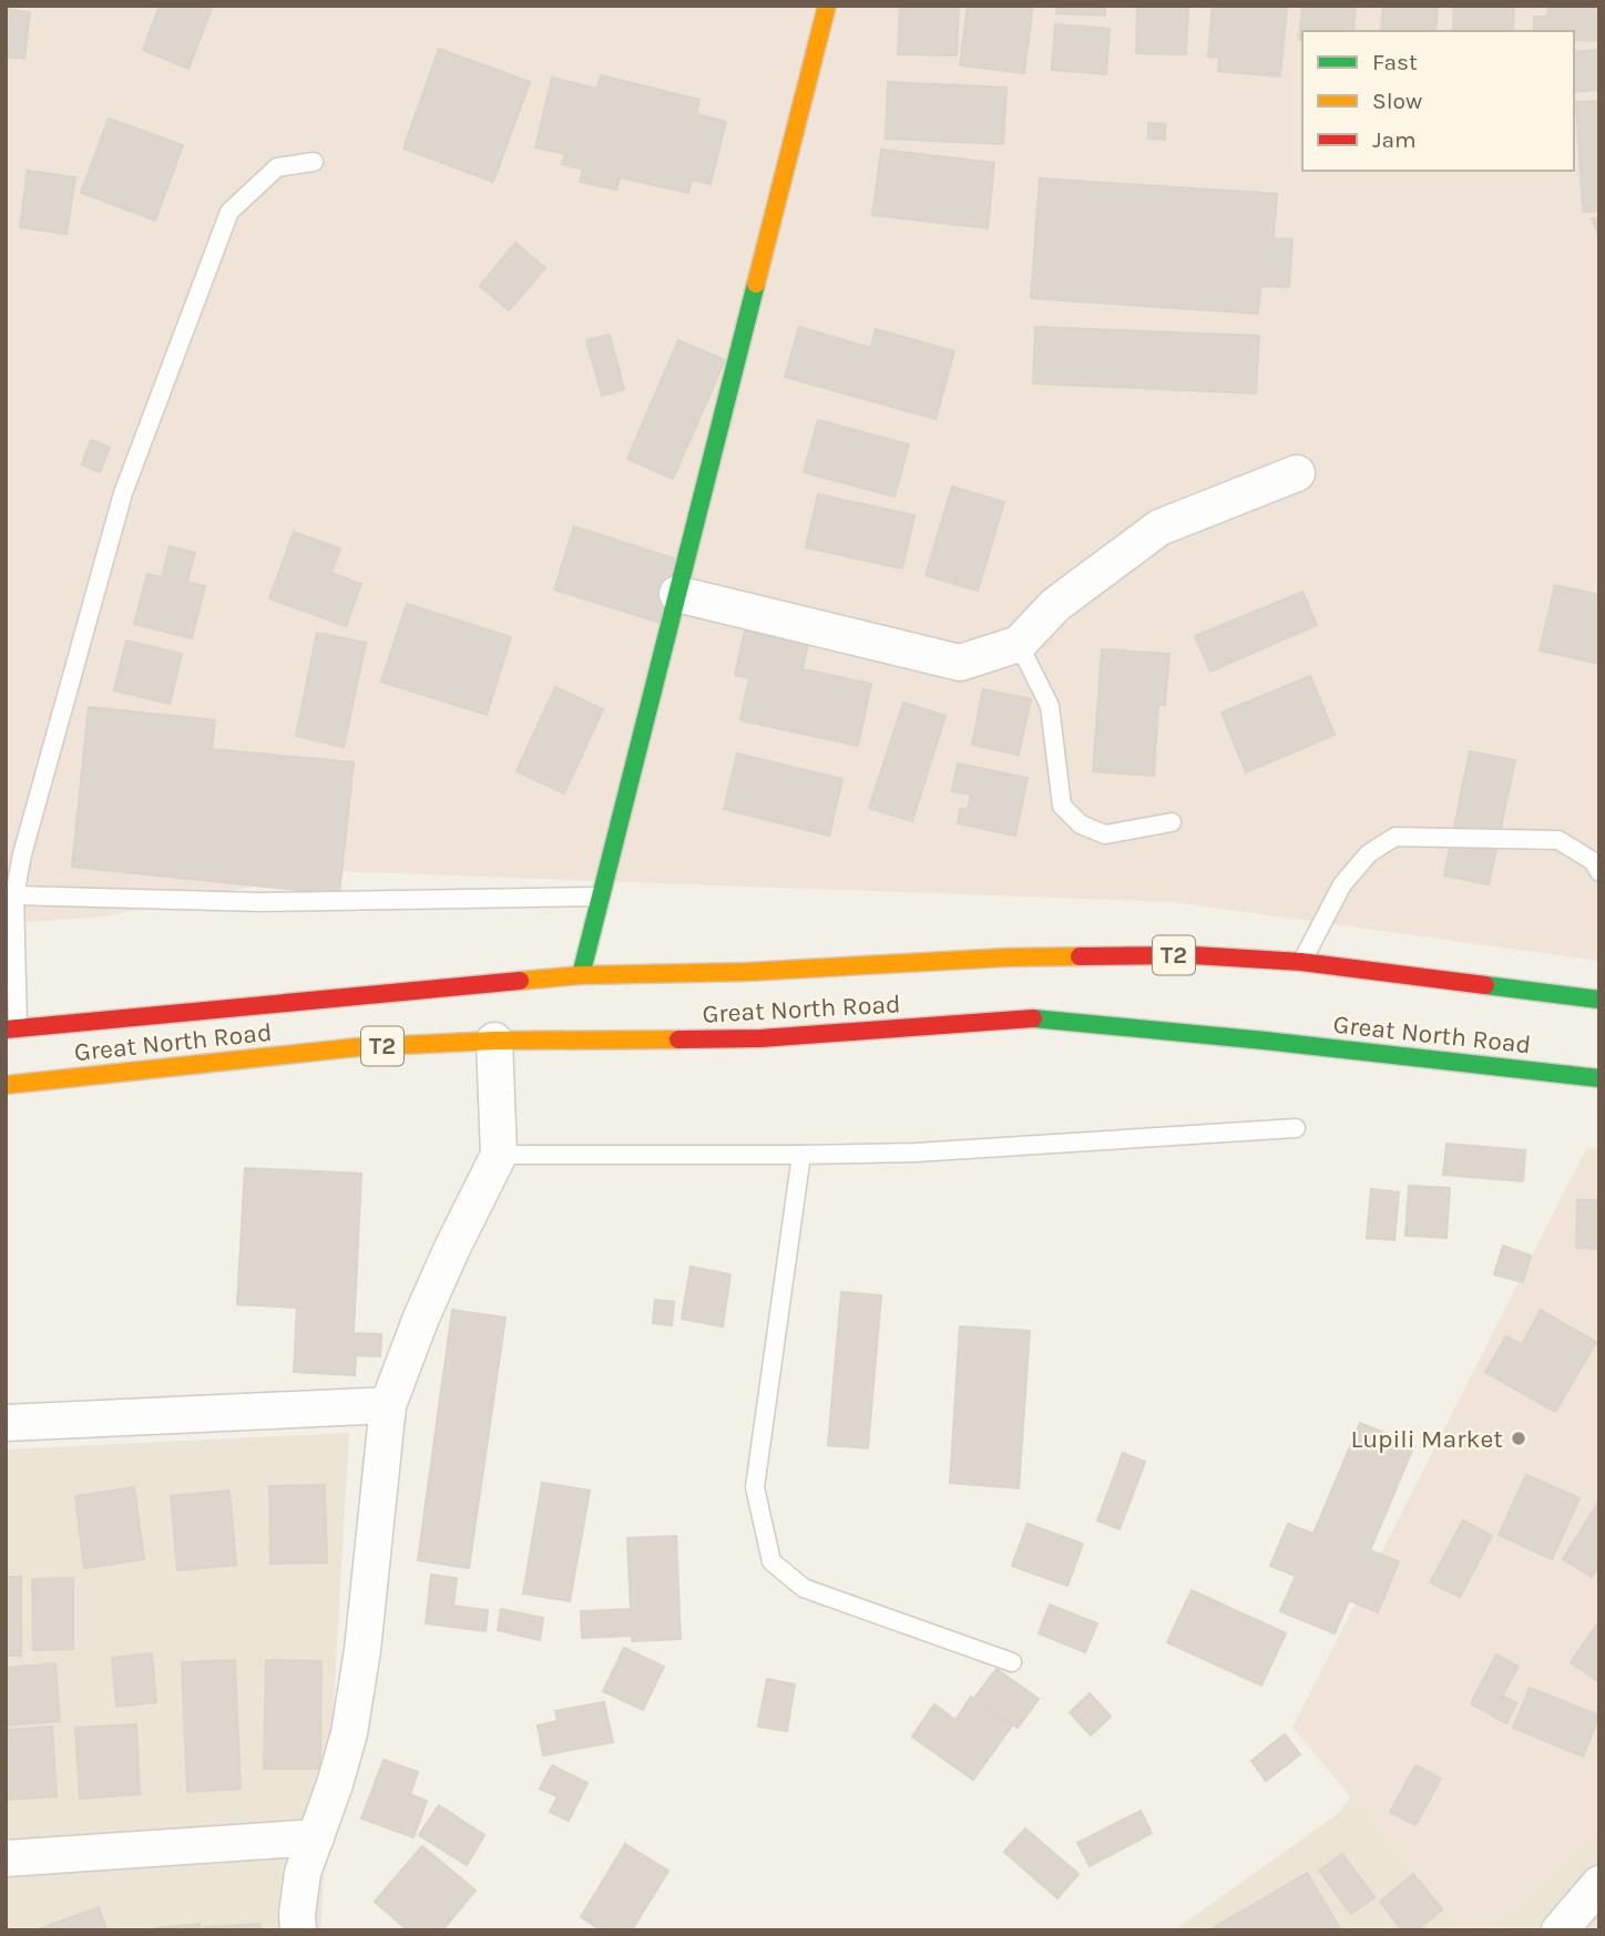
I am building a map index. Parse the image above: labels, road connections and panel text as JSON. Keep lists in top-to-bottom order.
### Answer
{
  "streets": {
    "main road": ["T2", "Great North Road"]
  },
  "places": ["Lupili Market"],
  "legend": ["Fast", "Slow", "Jam"]
}
